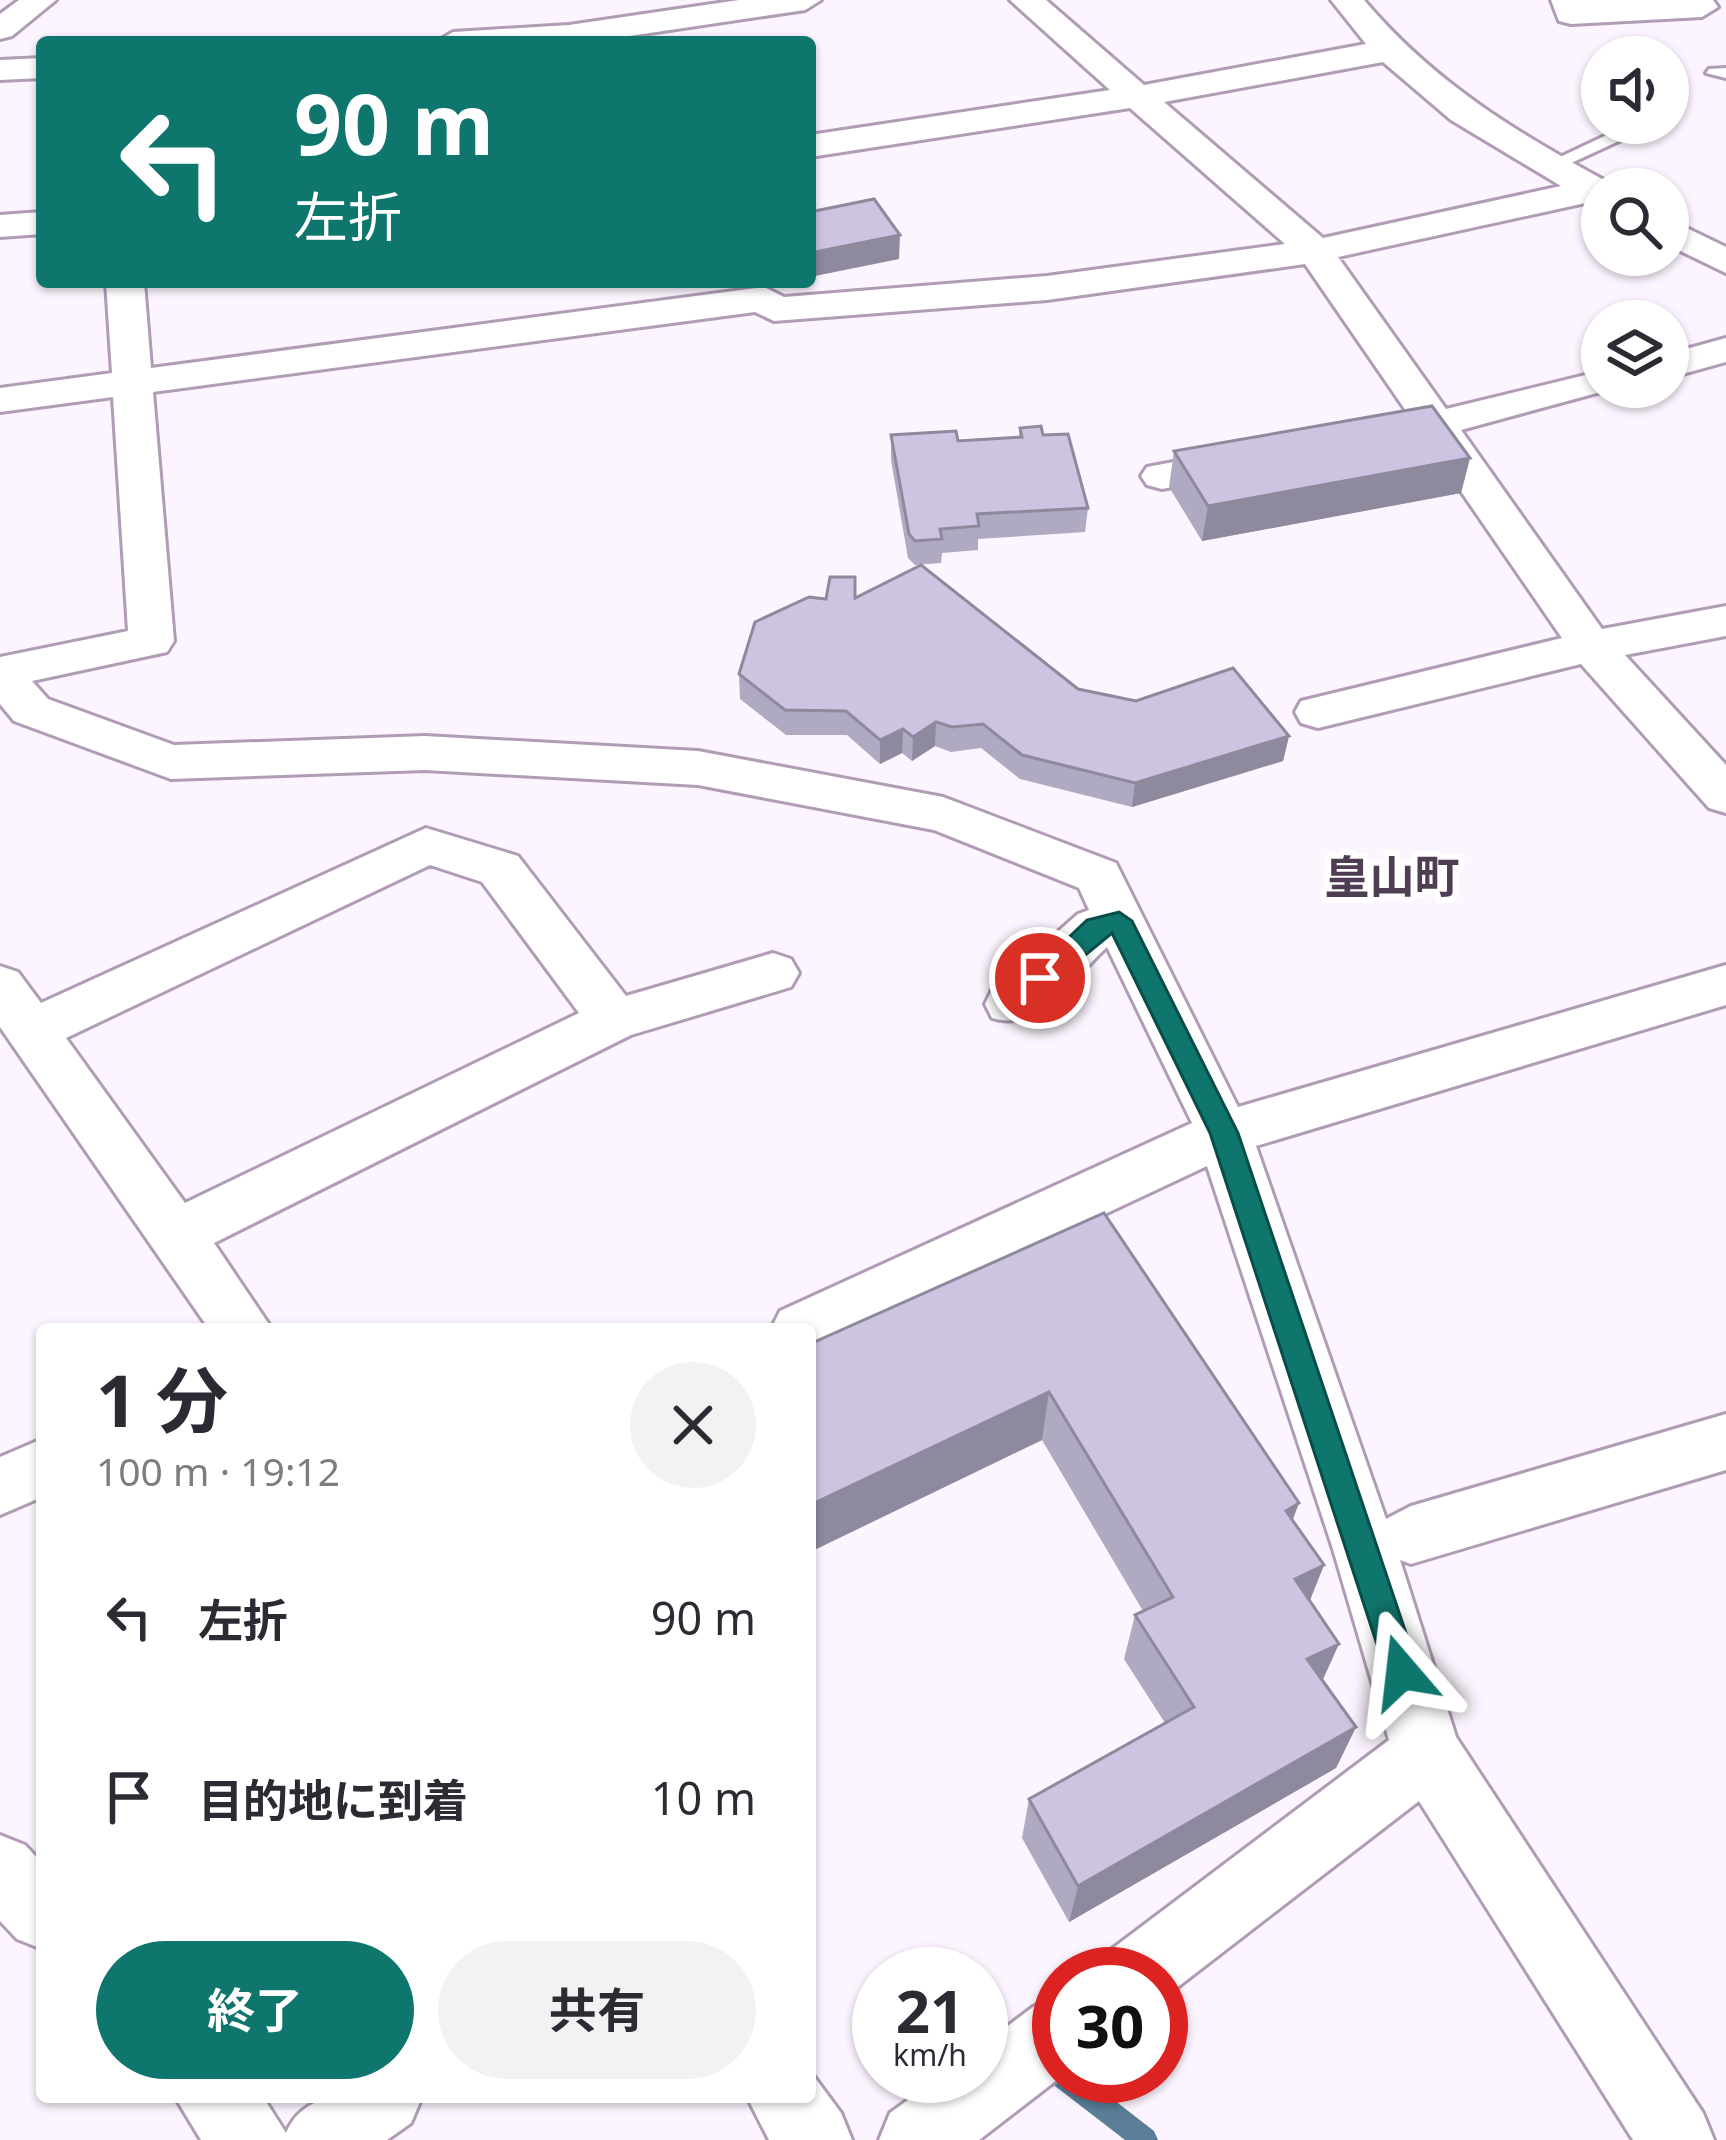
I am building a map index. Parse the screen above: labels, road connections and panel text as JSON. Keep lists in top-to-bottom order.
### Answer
{
  "districts": ["皇山町"],
  "page": {
    "turn": ["90 m", "左折"],
    "heading": ["1 分", "100 m · 19:12"],
    "list": [
      {
        "name": "左折",
        "value": "90 m"
      },
      {
        "name": "目的地に到着",
        "value": "10 m"
      }
    ],
    "buttons": ["終了", "共有"],
    "speed": "21 km/h",
    "limit": "30"
  }
}
